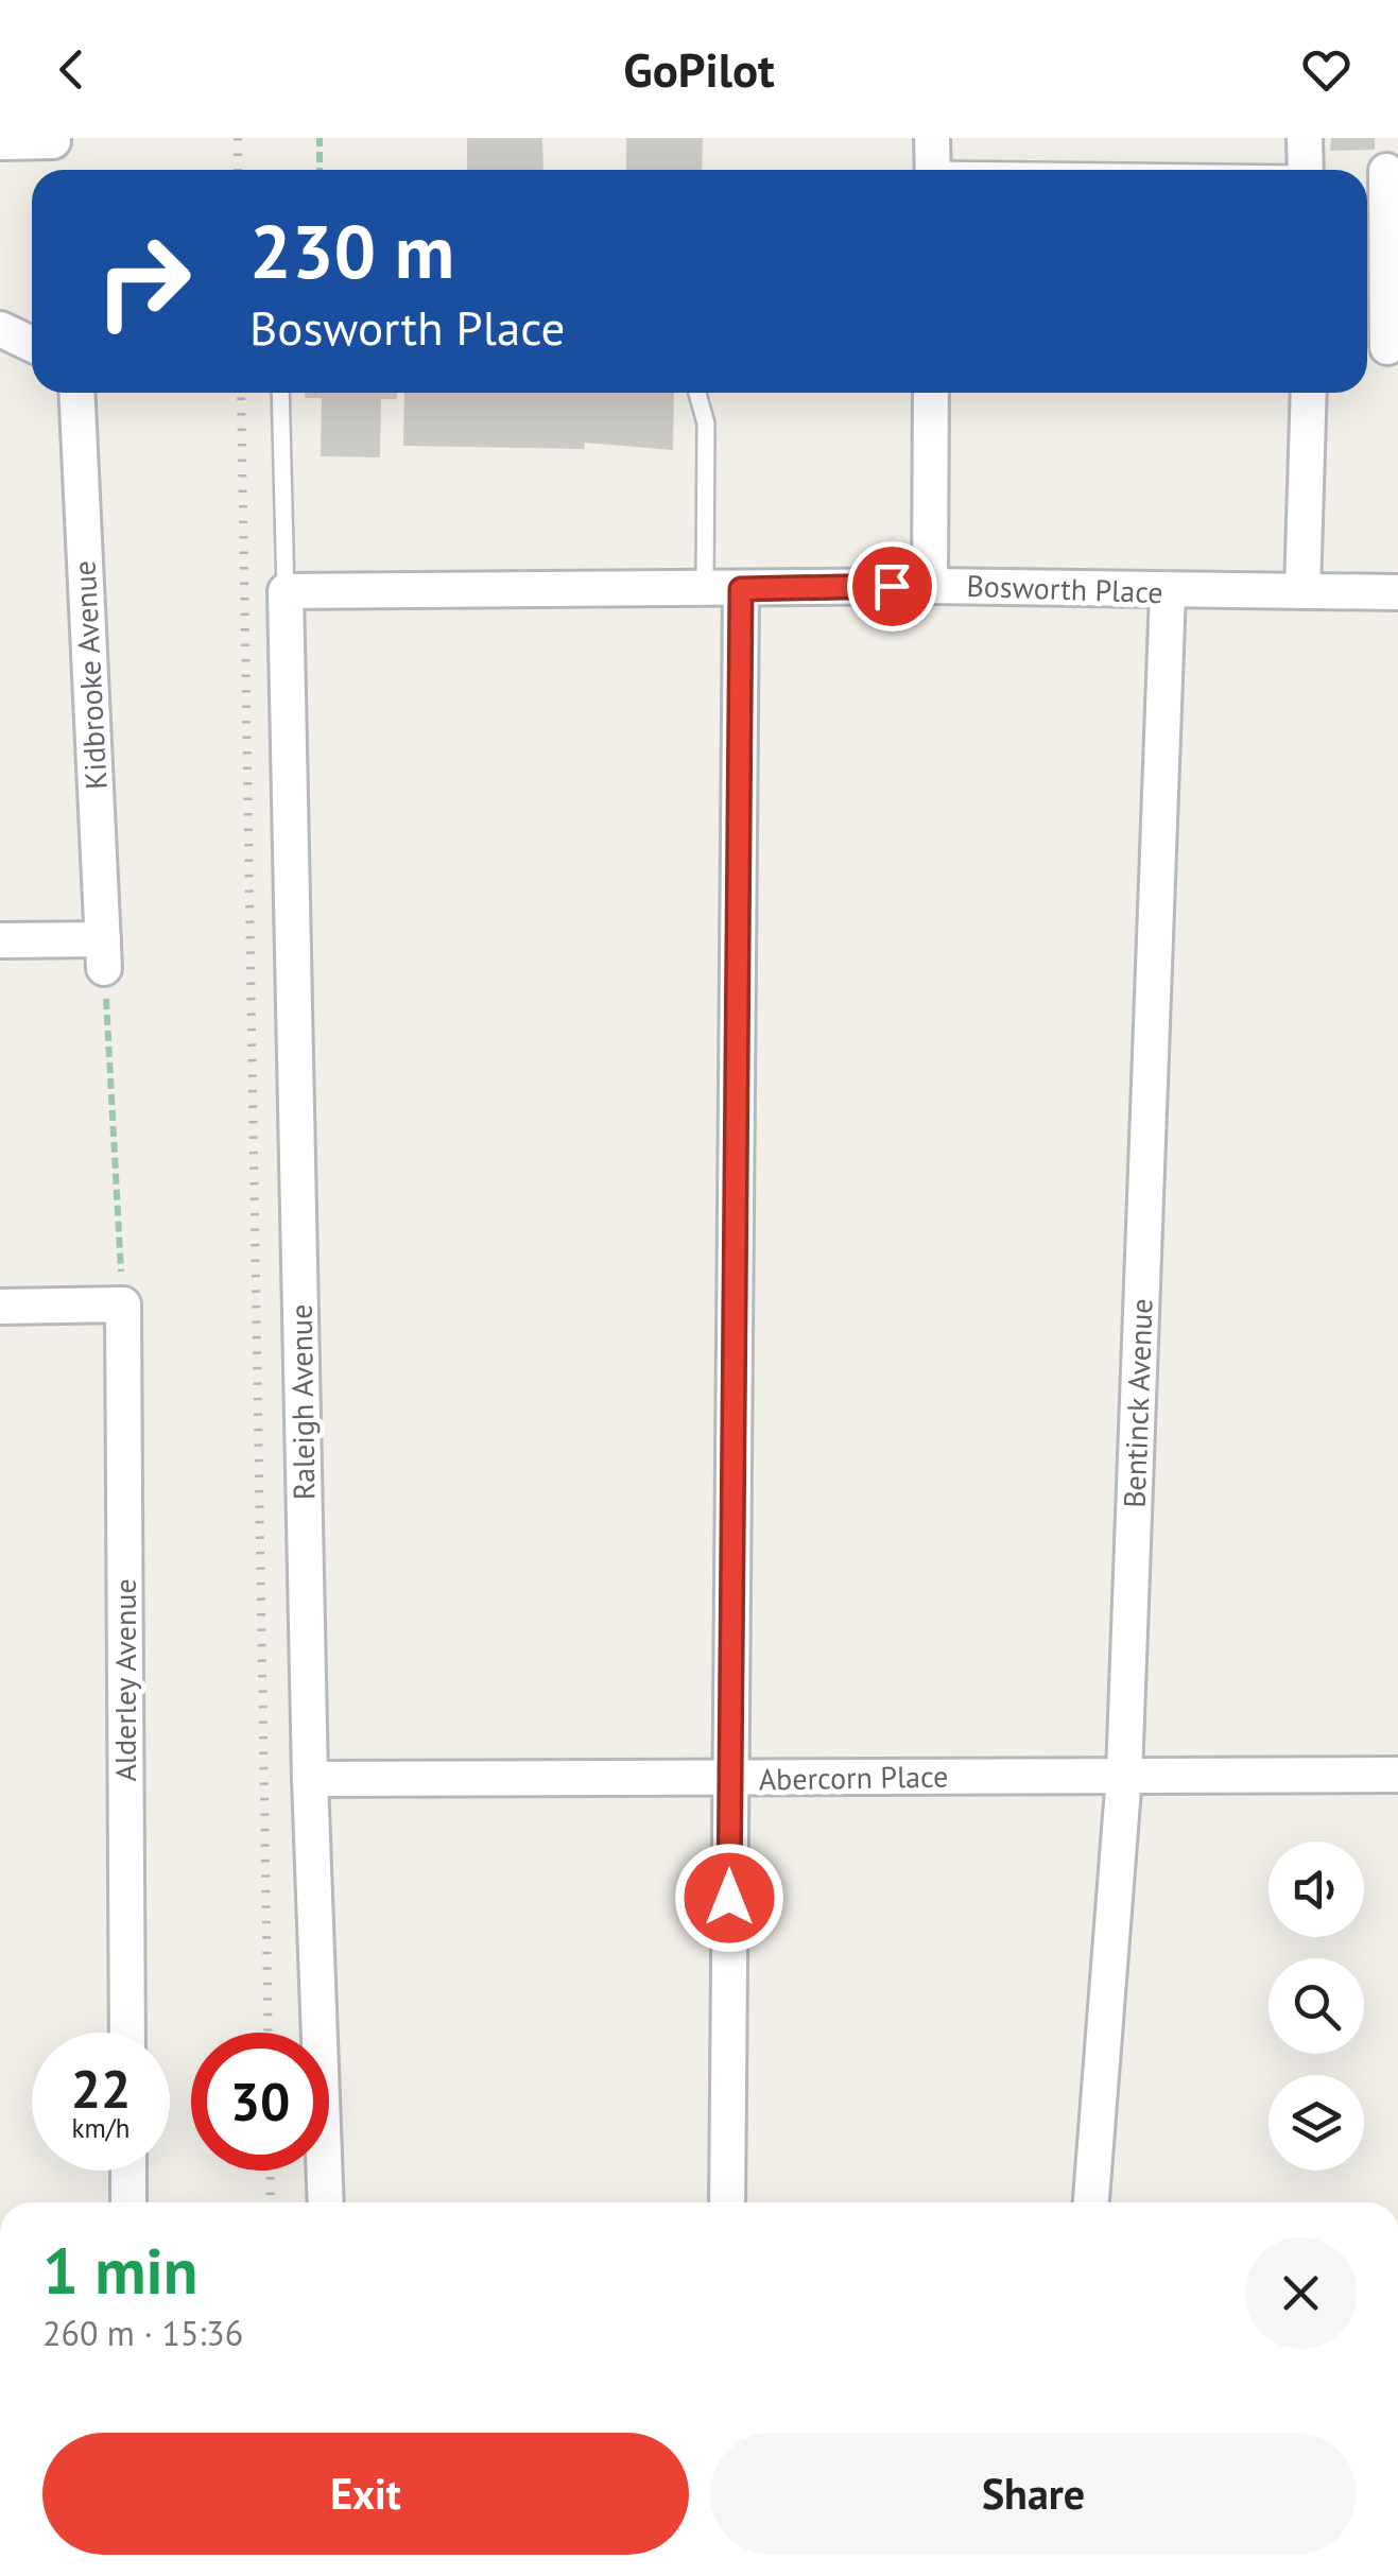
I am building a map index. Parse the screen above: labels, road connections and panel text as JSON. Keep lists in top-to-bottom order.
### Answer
{
  "streets": {
    "street": [
      "Bosworth Place",
      "Kidbrooke Avenue",
      "Raleigh Avenue",
      "Bentinck Avenue",
      "Alderley Avenue",
      "Abercorn Place"
    ]
  },
  "crossings": [
    ["Bosworth Place", "Raleigh Avenue"],
    ["Bosworth Place", "Bentinck Avenue"],
    ["Raleigh Avenue", "Abercorn Place"],
    ["Bentinck Avenue", "Abercorn Place"]
  ],
  "page": {
    "header": "GoPilot",
    "turn": ["230 m", "Bosworth Place"],
    "speed": "22 km/h",
    "limit": "30",
    "heading": ["1 min", "260 m · 15:36"],
    "buttons": ["Exit", "Share"]
  }
}
